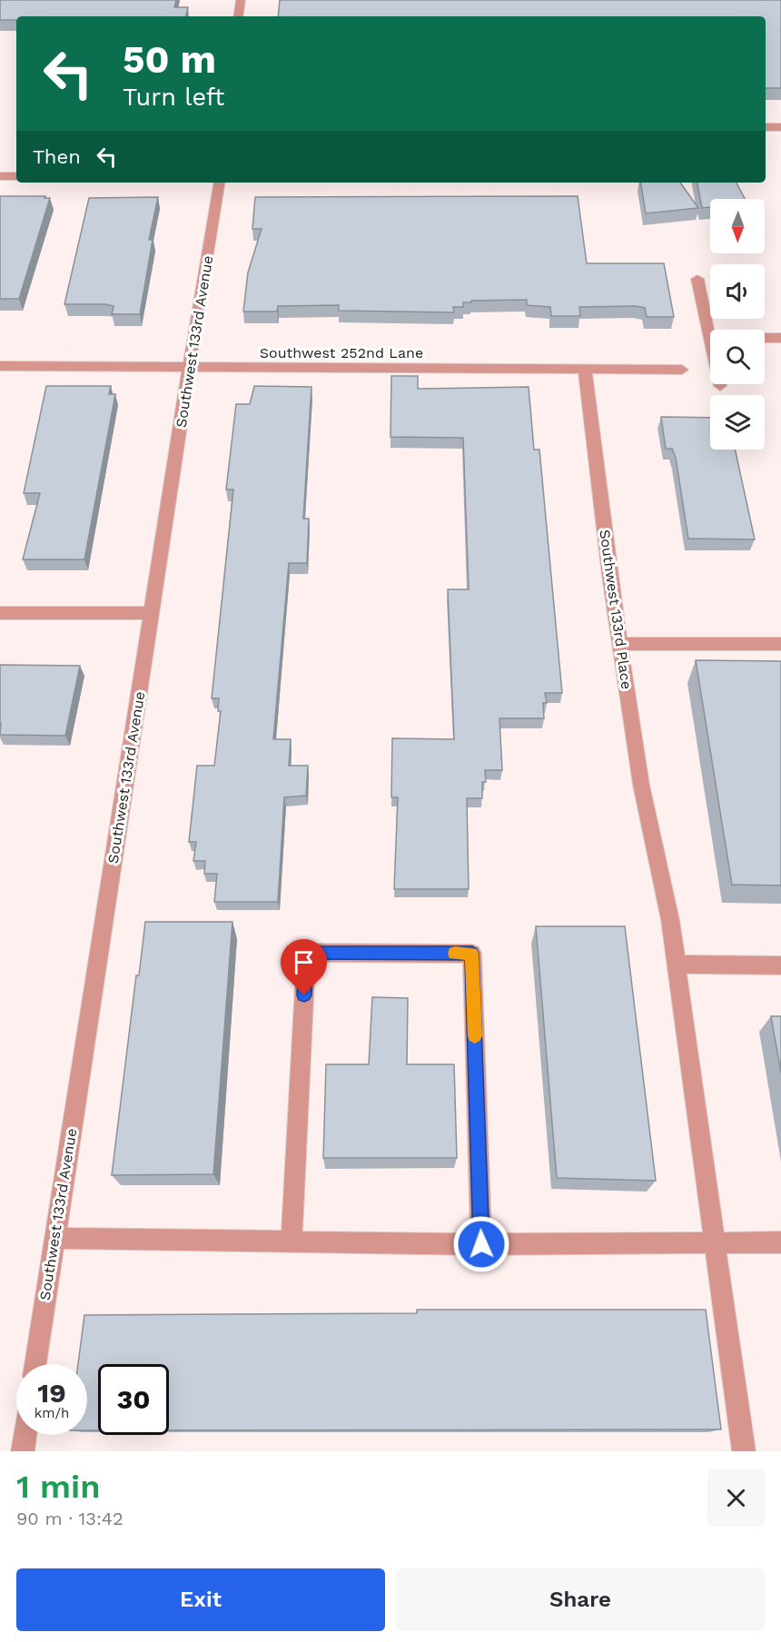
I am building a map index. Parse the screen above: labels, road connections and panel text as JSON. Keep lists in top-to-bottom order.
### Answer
{
  "streets": {
    "street": ["Southwest 133rd Avenue", "Southwest 252nd Lane", "Southwest 133rd Place"]
  },
  "crossings": [
    ["Southwest 133rd Avenue", "Southwest 252nd Lane"],
    ["Southwest 252nd Lane", "Southwest 133rd Place"]
  ],
  "north": "bottom",
  "page": {
    "turn": ["50 m", "Turn left"],
    "then": "Then",
    "speed": "19 km/h",
    "limit": "30",
    "heading": ["1 min", "90 m · 13:42"],
    "buttons": ["Exit", "Share"]
  }
}
